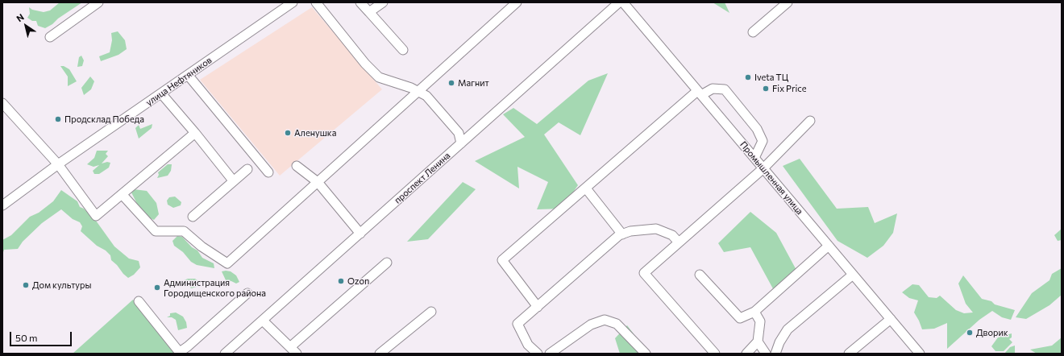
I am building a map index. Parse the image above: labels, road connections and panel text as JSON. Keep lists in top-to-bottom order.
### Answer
{
  "streets": {
    "street": ["улица Нефтяников", "проспект Ленина", "Промышленная улица"]
  },
  "places": [
    "Iveta ТЦ",
    "Магнит",
    "Fix Price",
    "Продсклад Победа",
    "Аленушка",
    "Ozon",
    "Дом культуры",
    "Администрация Городищенского района",
    "Дворик"
  ],
  "scale_bar": "50 m",
  "north": "top left"
}
